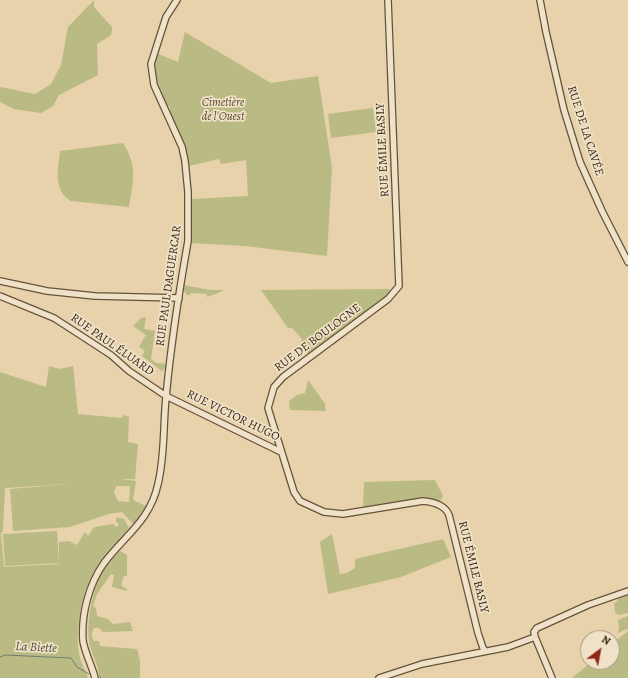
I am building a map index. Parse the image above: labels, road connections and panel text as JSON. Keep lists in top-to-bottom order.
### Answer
{
  "streets": {
    "street": [
      "RUE DE LA CAVÉE",
      "RUE ÉMILE BASLY",
      "RUE PAUL DAGUERCAR",
      "RUE DE BOULOGNE",
      "RUE PAUL ÉLUARD",
      "RUE VICTOR HUGO"
    ]
  },
  "crossings": [
    ["RUE ÉMILE BASLY", "RUE DE BOULOGNE"],
    ["RUE ÉMILE BASLY", "RUE VICTOR HUGO"],
    ["RUE PAUL DAGUERCAR", "RUE PAUL ÉLUARD"],
    ["RUE PAUL DAGUERCAR", "RUE VICTOR HUGO"],
    ["RUE DE BOULOGNE", "RUE VICTOR HUGO"],
    ["RUE PAUL ÉLUARD", "RUE VICTOR HUGO"]
  ],
  "water": ["La Biette"],
  "parks": ["Cimetière de l'Ouest"],
  "north": "top right"
}
